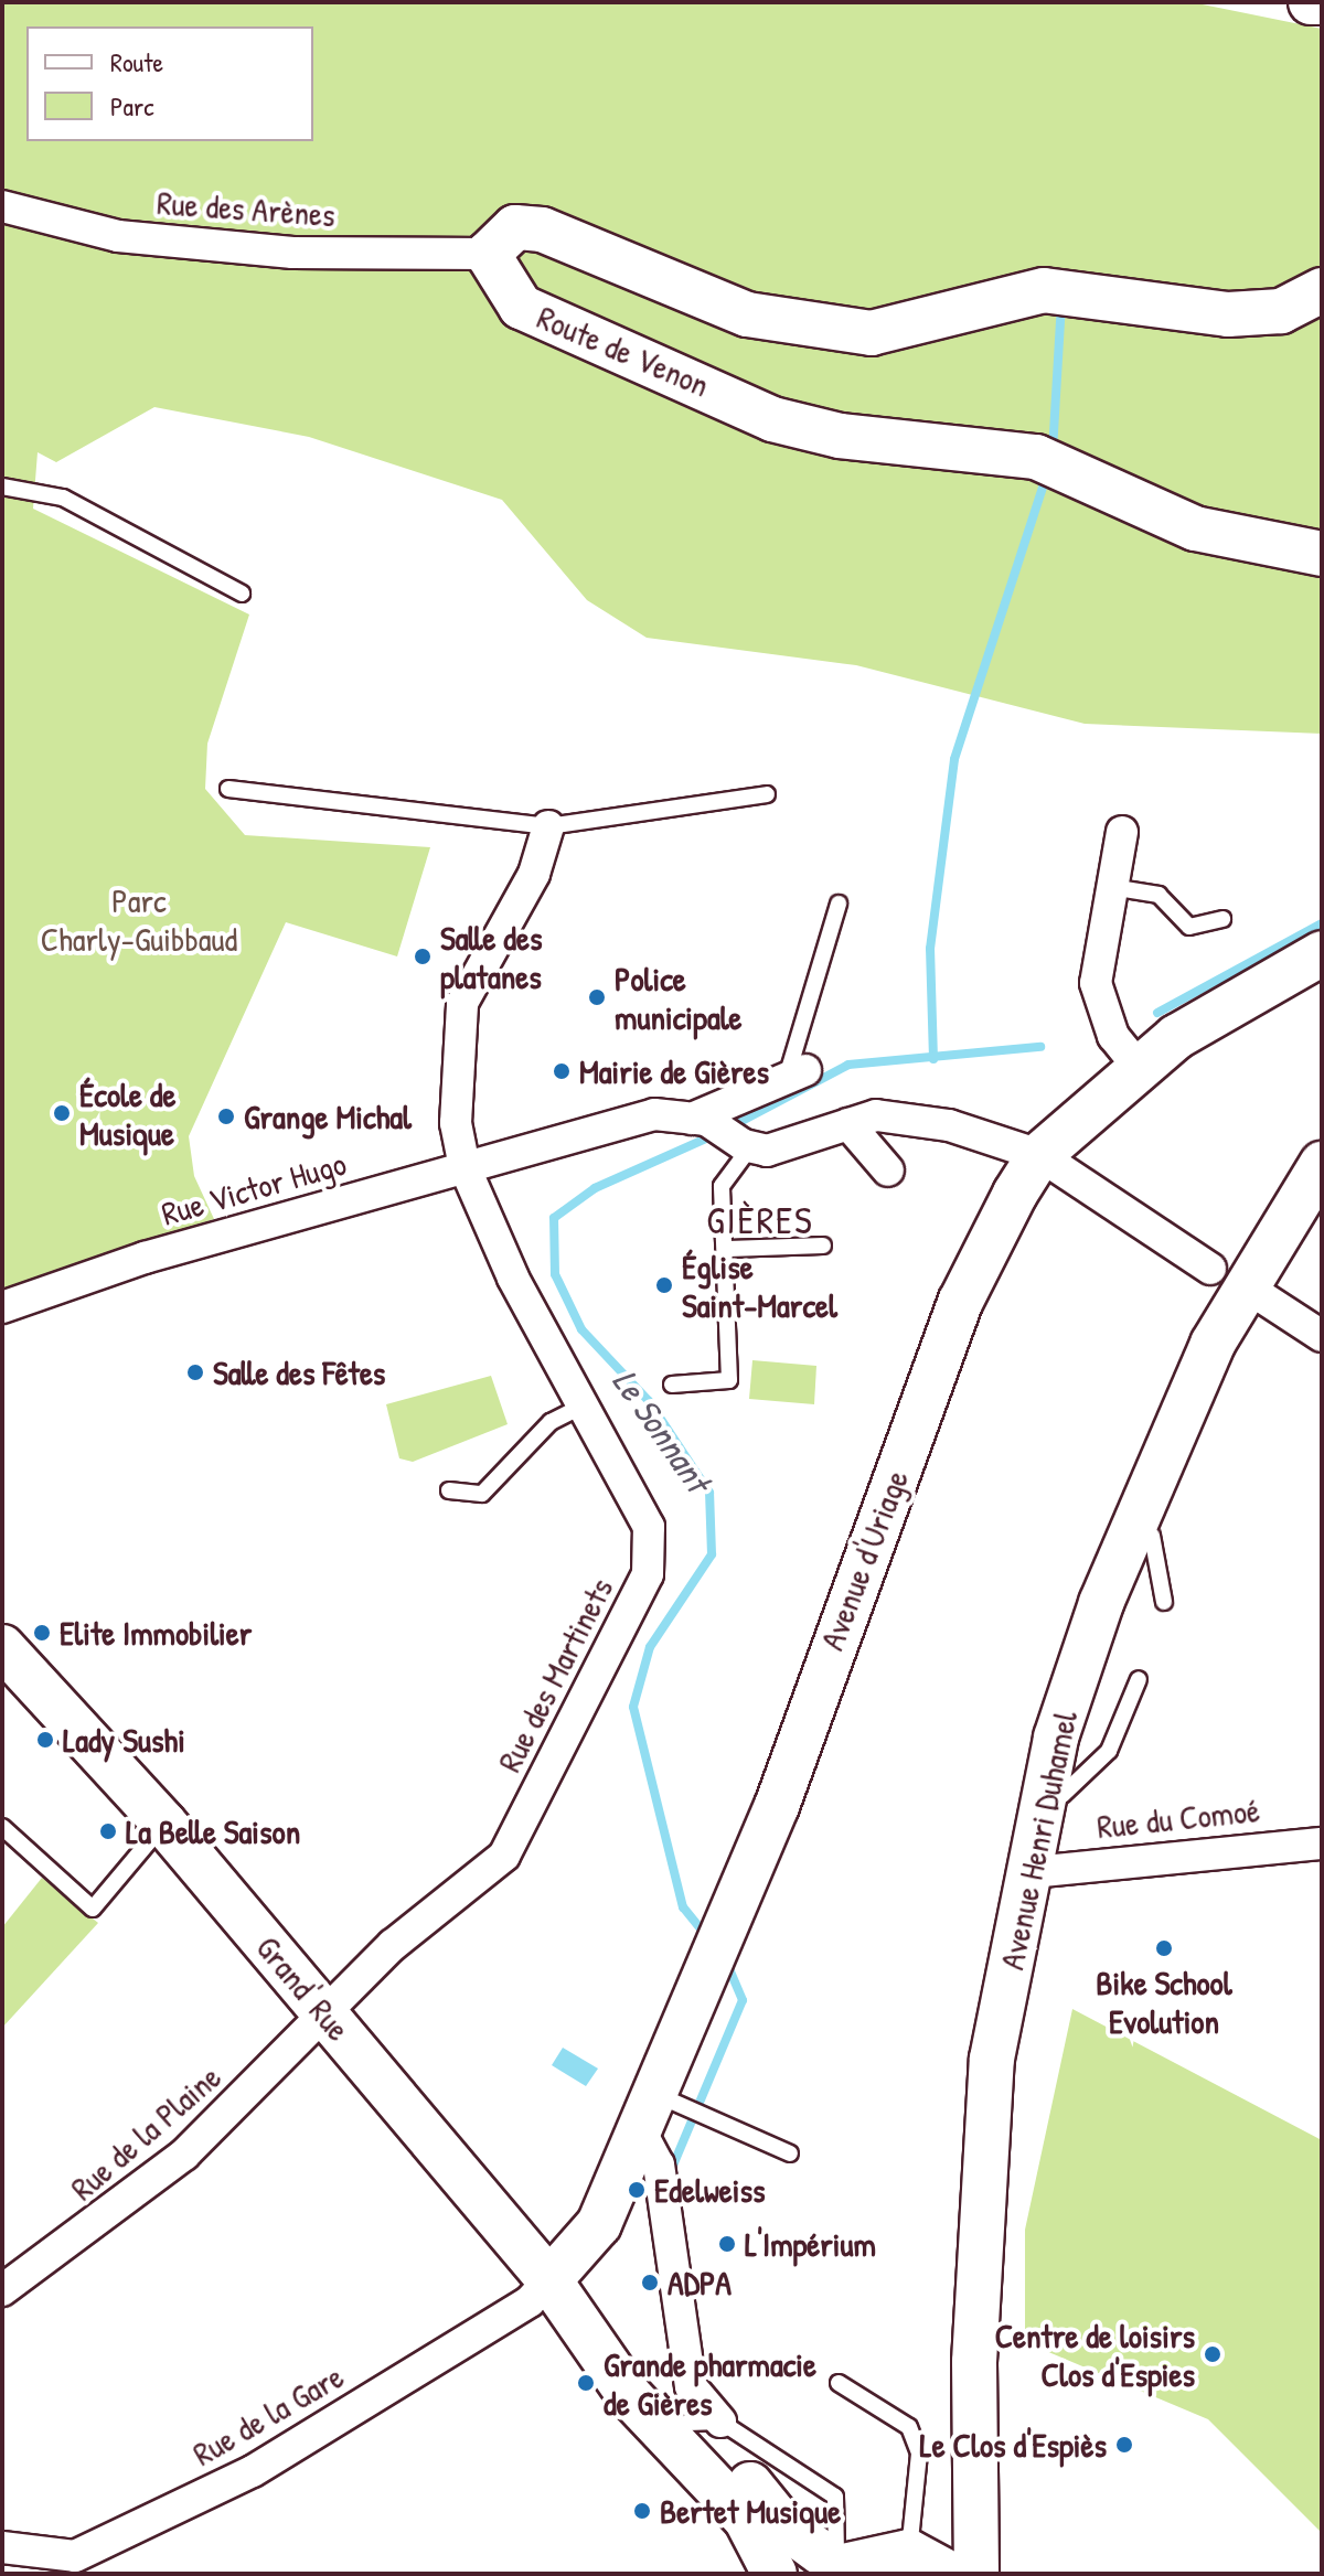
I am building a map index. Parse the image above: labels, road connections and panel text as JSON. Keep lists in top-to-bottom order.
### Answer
{
  "streets": {
    "main road": [
      "Route de Venon",
      "Avenue d'Uriage",
      "Avenue Henri Duhamel",
      "Grand' Rue"
    ],
    "street": [
      "Rue des Arènes",
      "Rue Victor Hugo",
      "Rue des Martinets",
      "Rue du Comoé",
      "Rue de la Plaine",
      "Rue de la Gare"
    ]
  },
  "crossings": [
    ["Rue des Arènes", "Route de Venon"],
    ["Rue Victor Hugo", "Rue des Martinets"],
    ["Avenue d'Uriage", "Grand' Rue"],
    ["Avenue d'Uriage", "Rue de la Gare"],
    ["Rue des Martinets", "Grand' Rue"],
    ["Rue des Martinets", "Rue de la Plaine"],
    ["Rue du Comoé", "Avenue Henri Duhamel"],
    ["Grand' Rue", "Rue de la Plaine"],
    ["Grand' Rue", "Rue de la Gare"]
  ],
  "districts": ["GIÈRES"],
  "water": ["Le Sonnant"],
  "parks": ["Parc Charly-Guibbaud"],
  "places": [
    "Salle des platanes",
    "Police municipale",
    "Mairie de Gières",
    "École de Musique",
    "Grange Michal",
    "Église Saint-Marcel",
    "Salle des Fêtes",
    "Elite Immobilier",
    "Lady Sushi",
    "La Belle Saison",
    "Bike School Evolution",
    "Edelweiss",
    "L'Impérium",
    "ADPA",
    "Centre de loisirs Clos d'Espies",
    "Grande pharmacie de Gières",
    "Le Clos d'Espiès",
    "Bertet Musique"
  ],
  "legend": ["Route", "Parc"]
}
